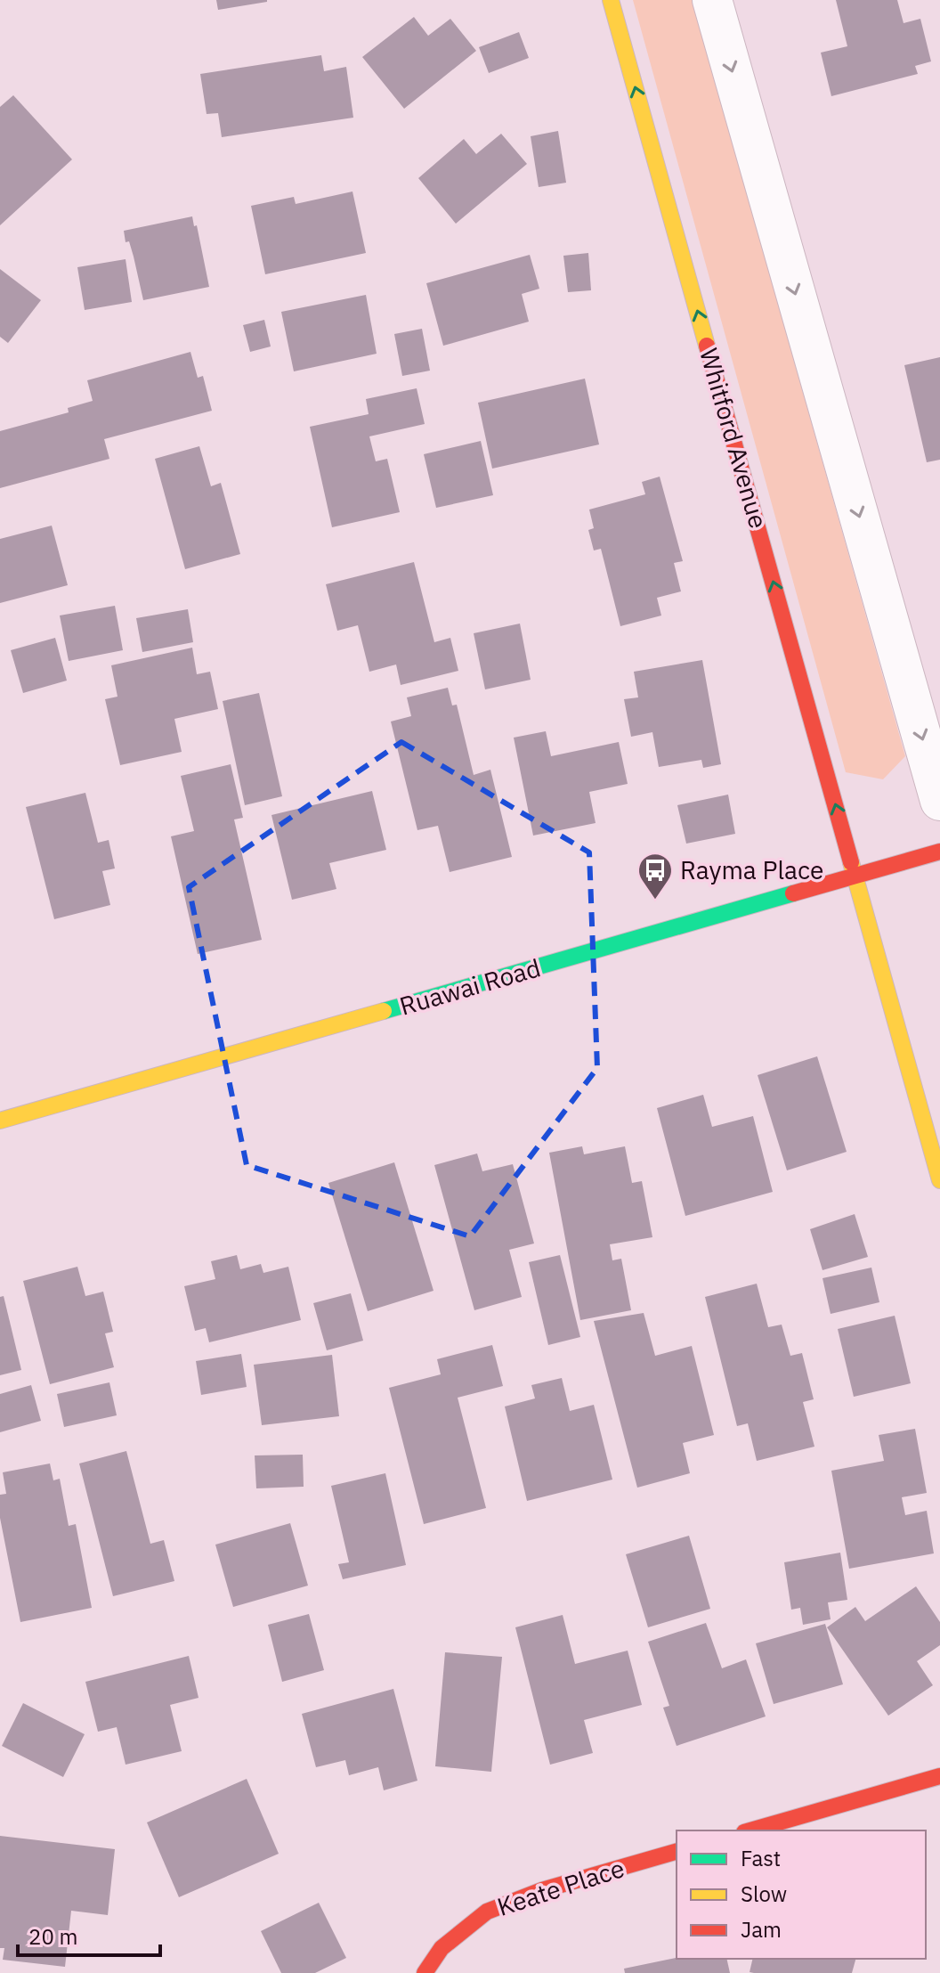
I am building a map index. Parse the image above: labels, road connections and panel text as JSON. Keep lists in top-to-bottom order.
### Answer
{
  "streets": {
    "street": ["Whitford Avenue", "Ruawai Road", "Keate Place"]
  },
  "crossings": [
    ["Whitford Avenue", "Ruawai Road"]
  ],
  "places": {
    "bus stop": ["Rayma Place"]
  },
  "legend": ["Fast", "Slow", "Jam"],
  "scale_bar": "20 m"
}
